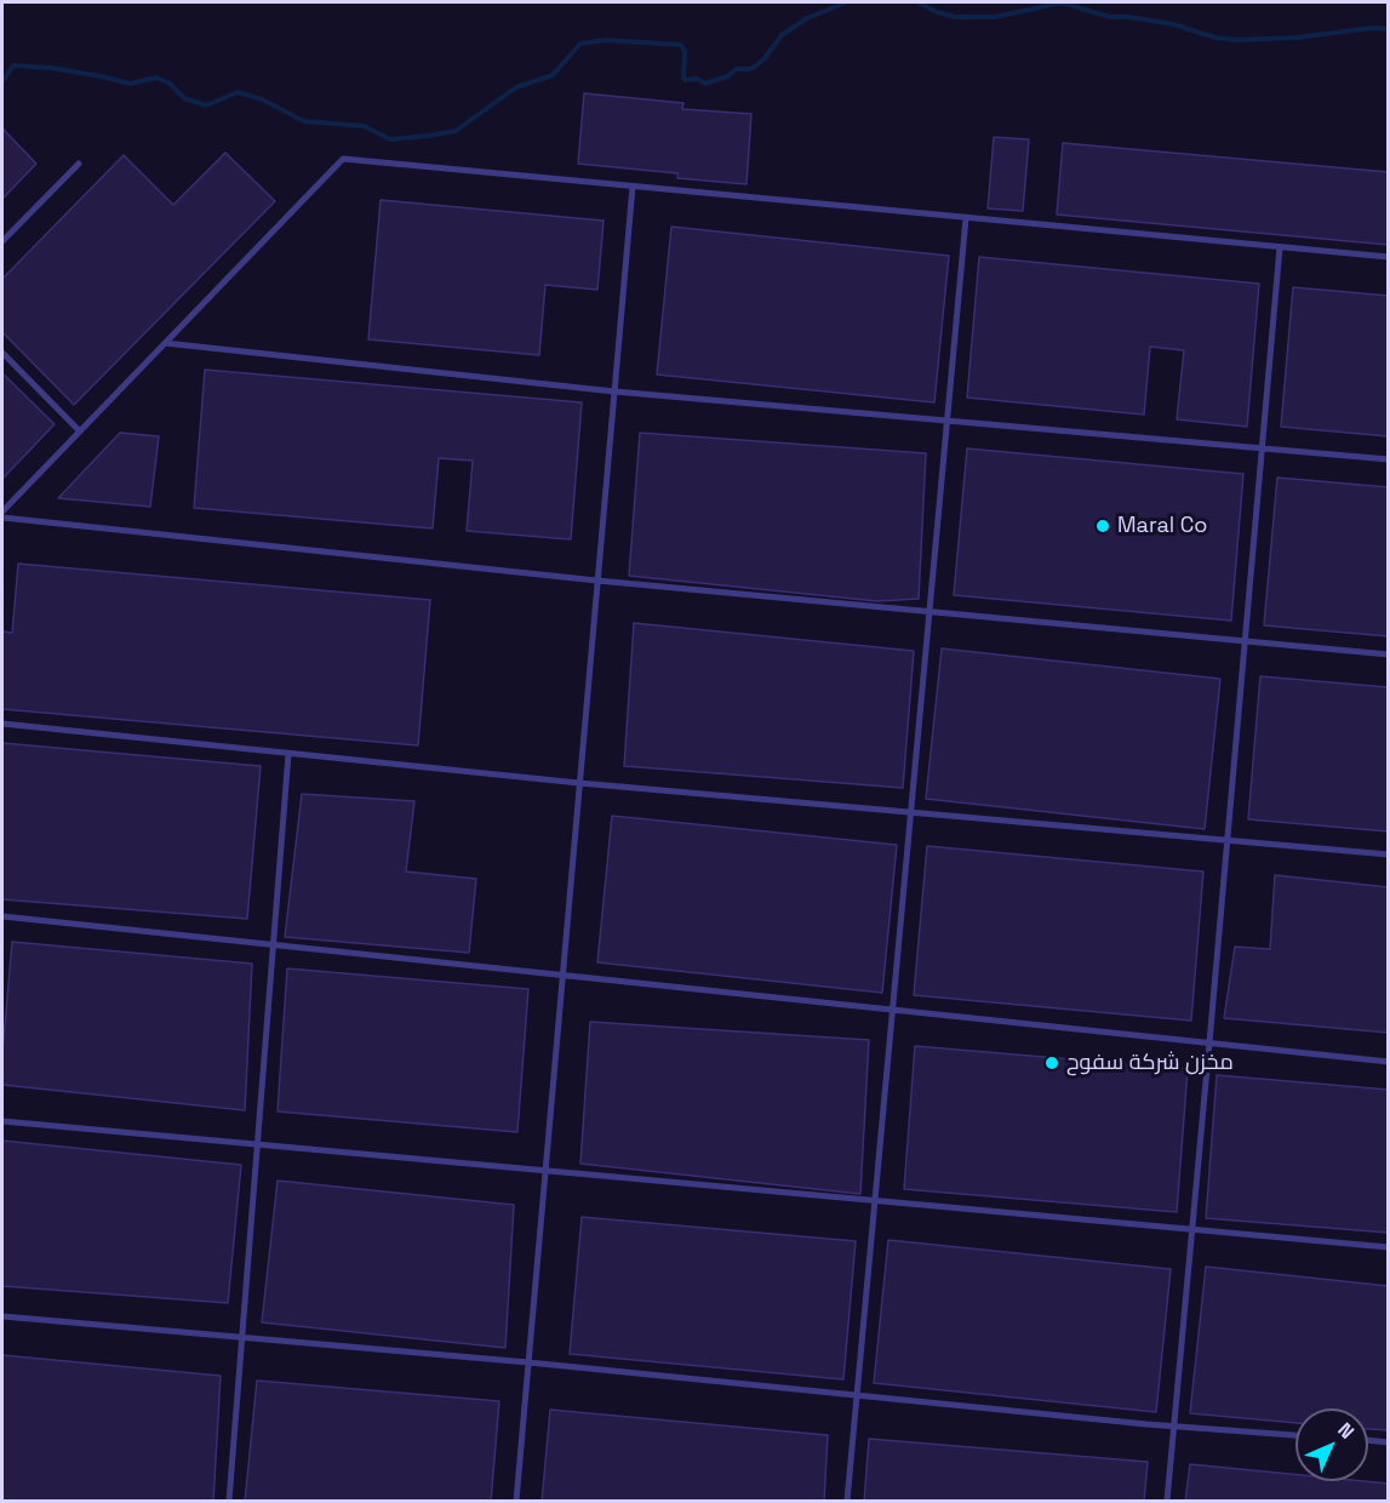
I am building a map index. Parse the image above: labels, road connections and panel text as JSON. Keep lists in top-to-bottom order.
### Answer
{
  "places": ["Maral Co", "مخزن شركة سفوح"],
  "north": "top right"
}
